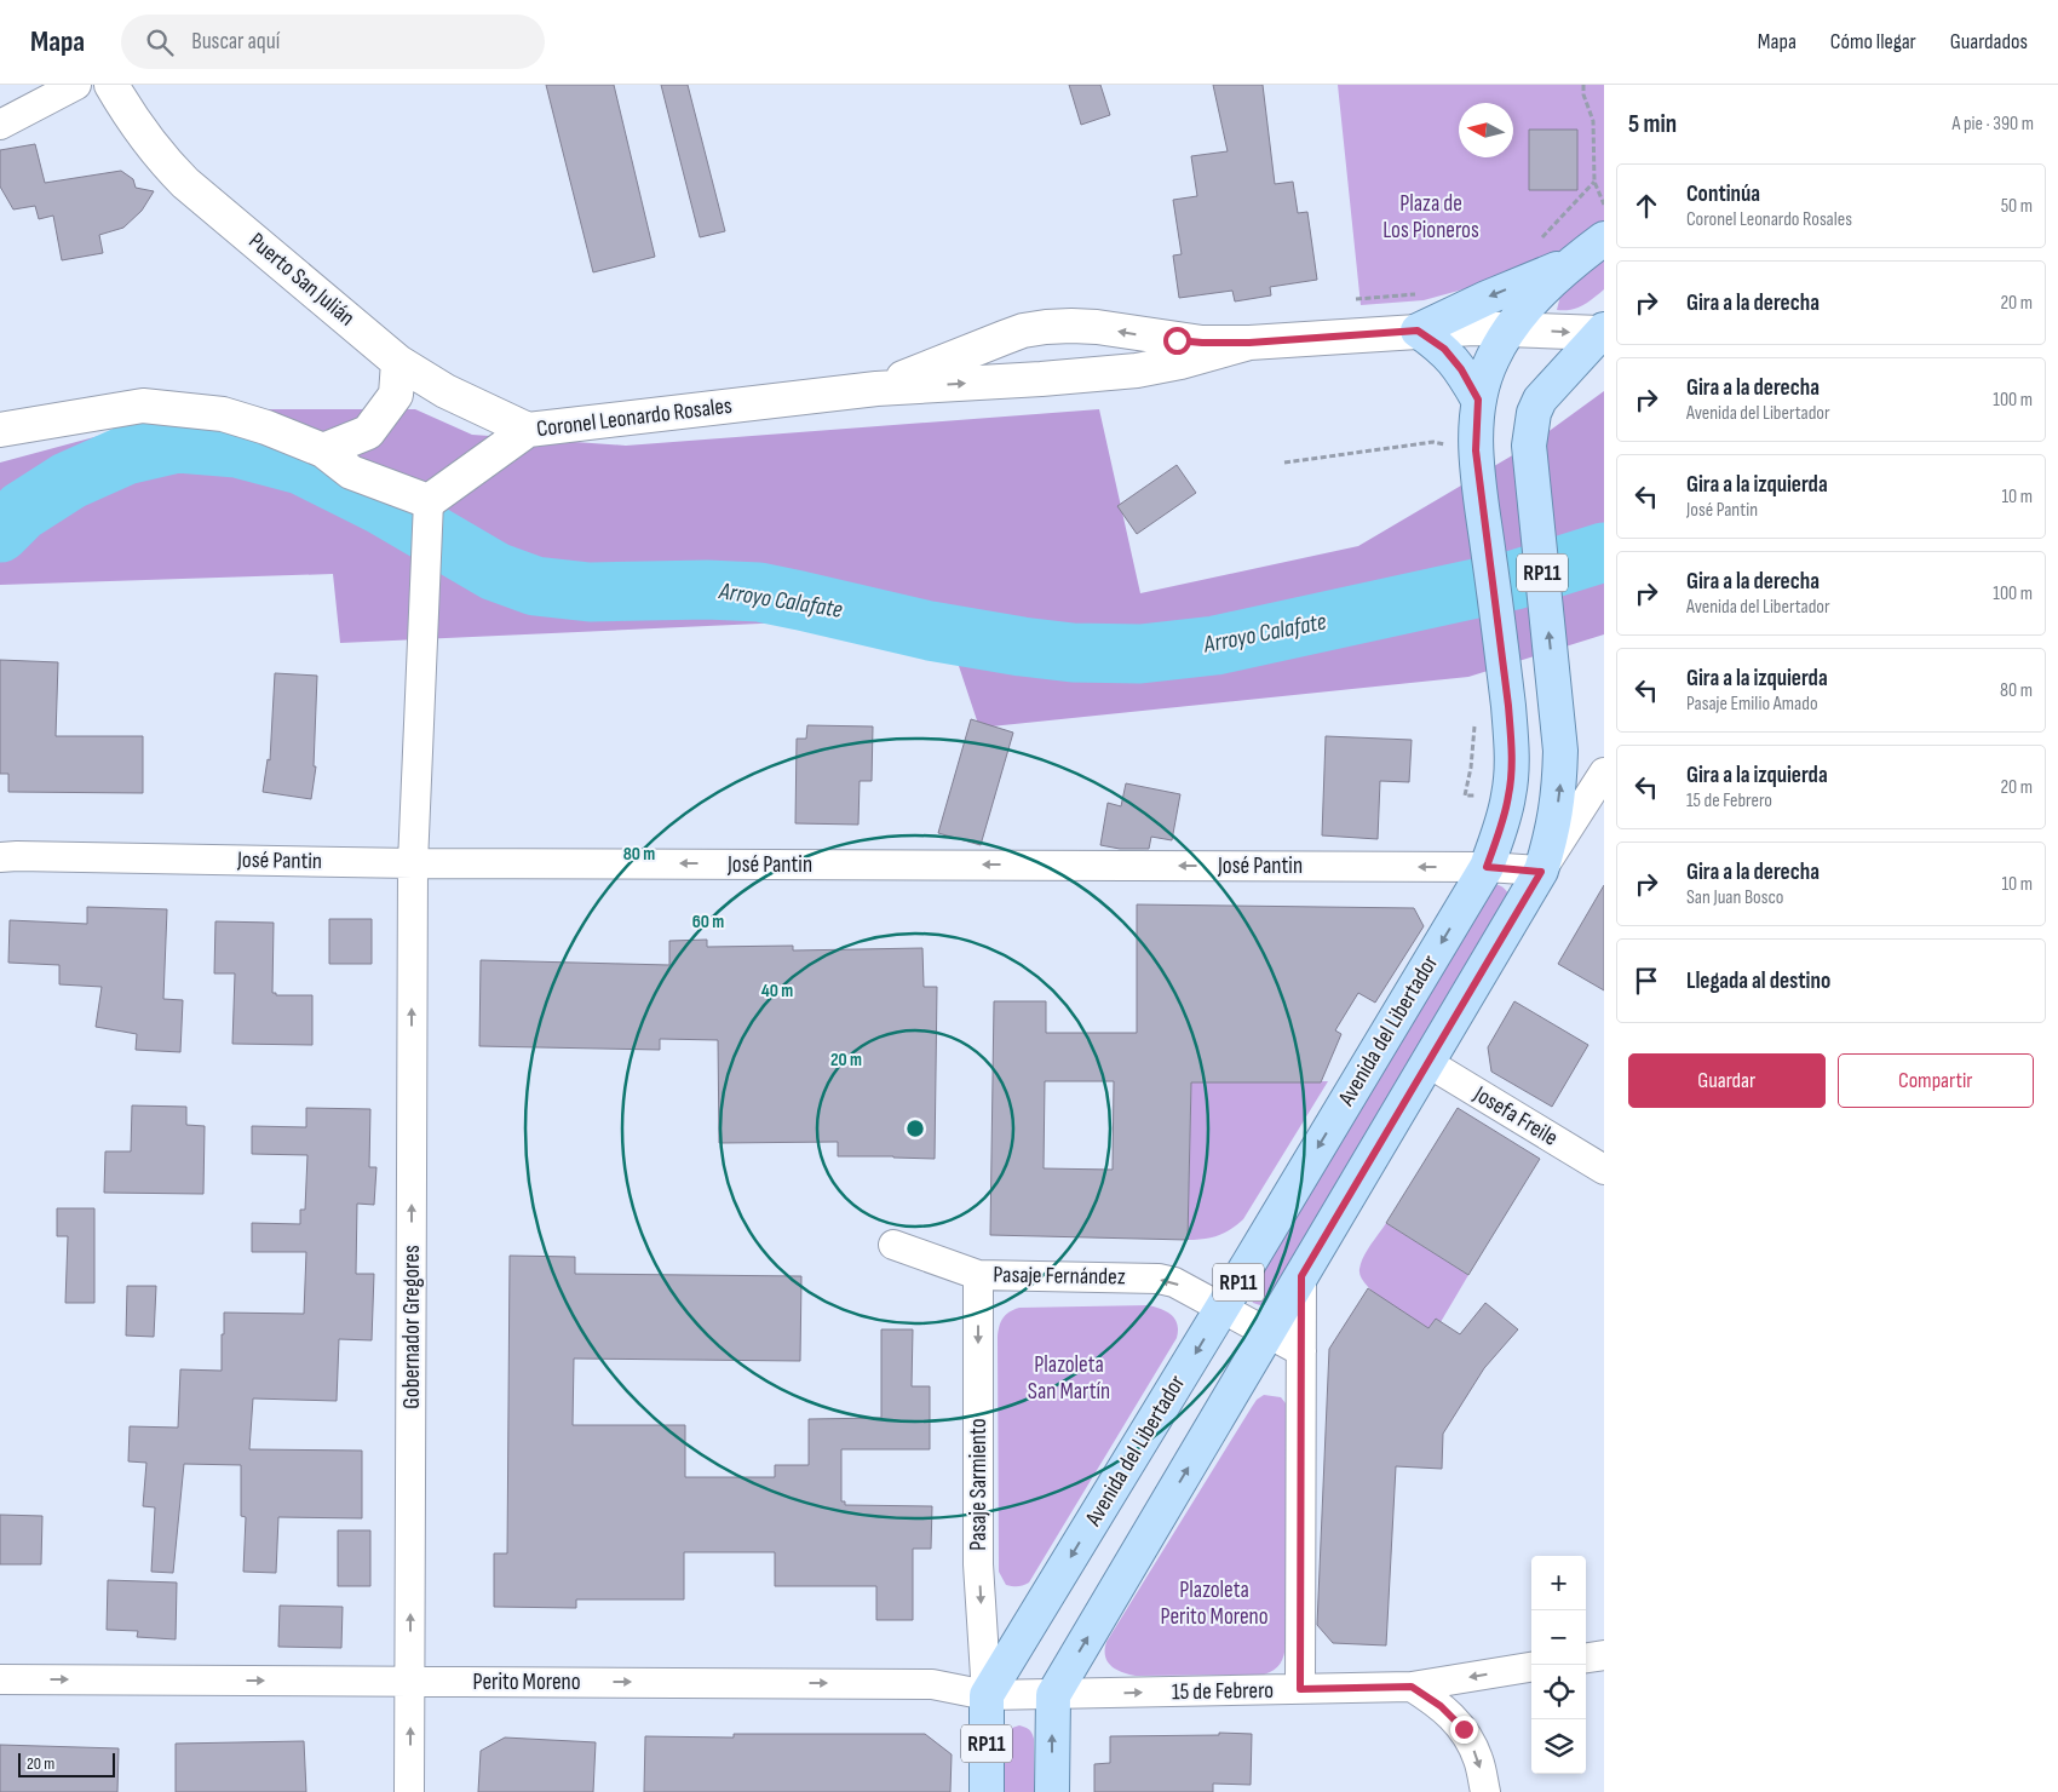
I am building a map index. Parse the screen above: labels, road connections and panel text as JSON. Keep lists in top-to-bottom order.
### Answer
{
  "streets": {
    "main road": [
      "Puerto San Julián",
      "Coronel Leonardo Rosales",
      "RP11",
      "Avenida del Libertador"
    ],
    "street": [
      "José Pantin",
      "Josefa Freile",
      "Pasaje Fernández",
      "Gobernador Gregores",
      "Pasaje Sarmiento",
      "Perito Moreno",
      "15 de Febrero"
    ]
  },
  "crossings": [
    ["Puerto San Julián", "Coronel Leonardo Rosales"],
    ["Coronel Leonardo Rosales", "RP11"],
    ["Coronel Leonardo Rosales", "Avenida del Libertador"],
    ["Coronel Leonardo Rosales", "Gobernador Gregores"],
    ["RP11", "José Pantin"],
    ["RP11", "Avenida del Libertador"],
    ["RP11", "Josefa Freile"],
    ["RP11", "Pasaje Fernández"],
    ["RP11", "Pasaje Sarmiento"],
    ["RP11", "Perito Moreno"],
    ["RP11", "15 de Febrero"],
    ["José Pantin", "Avenida del Libertador"],
    ["José Pantin", "Gobernador Gregores"],
    ["Avenida del Libertador", "Pasaje Fernández"],
    ["Avenida del Libertador", "Pasaje Sarmiento"],
    ["Avenida del Libertador", "Perito Moreno"],
    ["Pasaje Fernández", "Pasaje Sarmiento"],
    ["Gobernador Gregores", "Perito Moreno"],
    ["Pasaje Sarmiento", "Perito Moreno"],
    ["Perito Moreno", "15 de Febrero"]
  ],
  "one_way": [
    "José Pantin",
    "Pasaje Fernández",
    "Gobernador Gregores",
    "Pasaje Sarmiento",
    "Perito Moreno"
  ],
  "water": ["Arroyo Calafate"],
  "parks": ["Plaza de Los Pioneros", "Plazoleta San Martín", "Plazoleta Perito Moreno"],
  "scale_bar": "20 m",
  "north": "left",
  "page": {
    "header": "Mapa",
    "search": "Buscar aquí",
    "nav": ["Mapa", "Cómo llegar", "Guardados"],
    "heading": ["5 min", "A pie · 390 m"],
    "list": [
      ["Continúa", "Coronel Leonardo Rosales", "50 m"],
      ["Gira a la derecha", "20 m"],
      ["Gira a la derecha", "Avenida del Libertador", "100 m"],
      ["Gira a la izquierda", "José Pantin", "10 m"],
      ["Gira a la derecha", "Avenida del Libertador", "100 m"],
      ["Gira a la izquierda", "Pasaje Emilio Amado", "80 m"],
      ["Gira a la izquierda", "15 de Febrero", "20 m"],
      ["Gira a la derecha", "San Juan Bosco", "10 m"],
      "Llegada al destino"
    ],
    "buttons": ["Guardar", "Compartir"],
    "map_buttons": ["+", "−"],
    "scale": "20 m"
  },
  "rings": [
    "80 m",
    "60 m",
    "40 m",
    "20 m"
  ]
}
